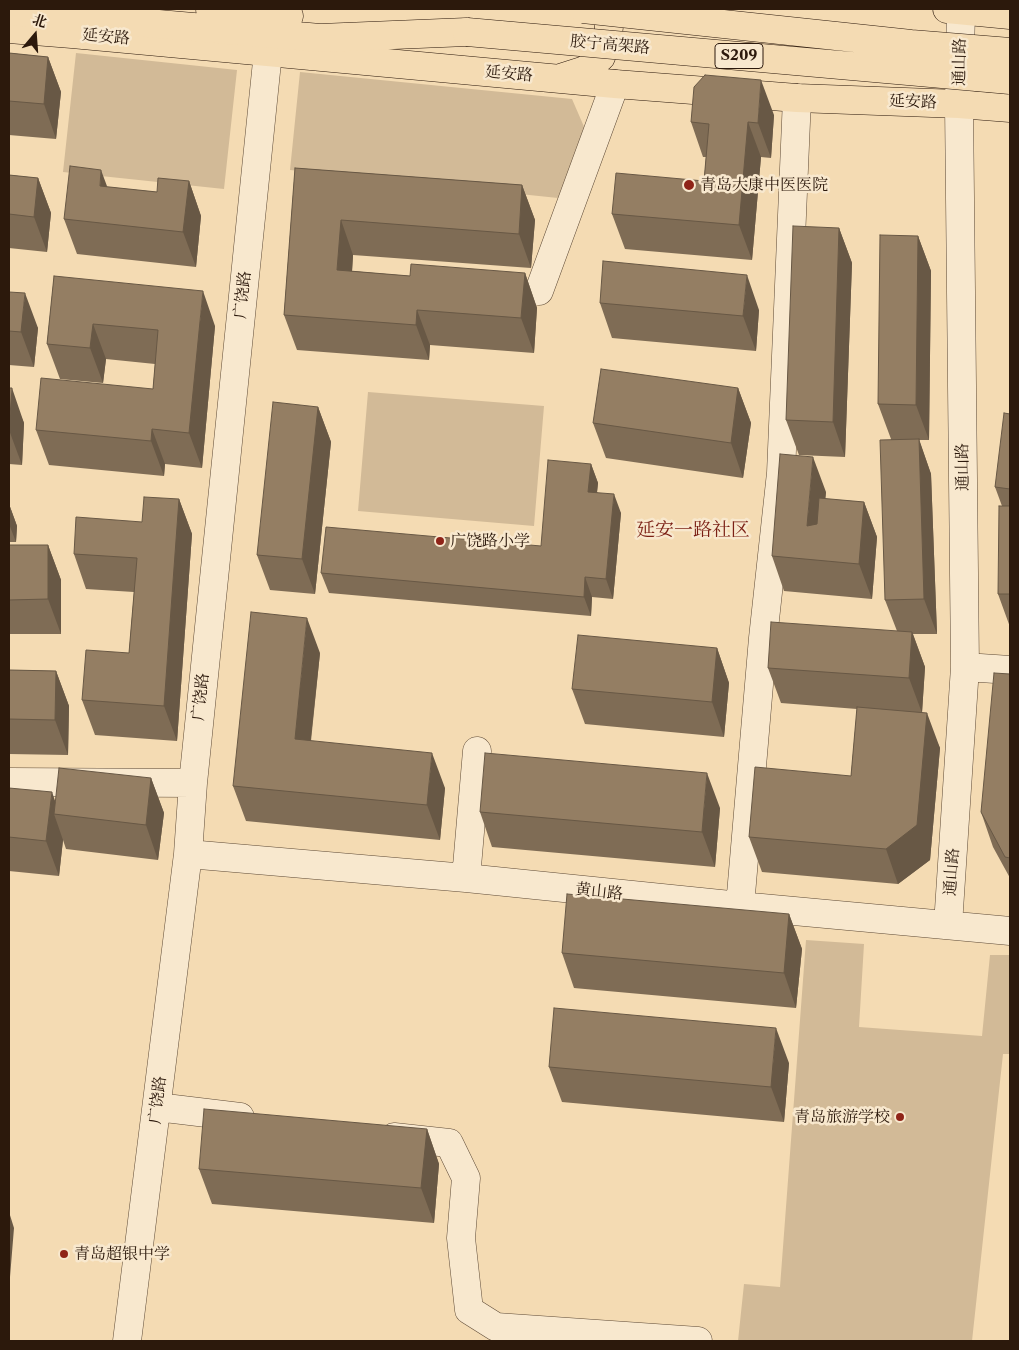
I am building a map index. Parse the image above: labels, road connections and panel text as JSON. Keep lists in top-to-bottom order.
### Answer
{
  "streets": {
    "main road": ["延安路", "胶宁高架路", "S209"],
    "street": ["通山路", "广饶路", "黄山路"]
  },
  "crossings": [
    ["延安路", "通山路"],
    ["延安路", "广饶路"],
    ["通山路", "黄山路"],
    ["广饶路", "黄山路"]
  ],
  "districts": ["延安一路社区"],
  "places": [
    "青岛大康中医医院",
    "广饶路小学",
    "青岛旅游学校",
    "青岛超银中学"
  ],
  "north": "top"
}
